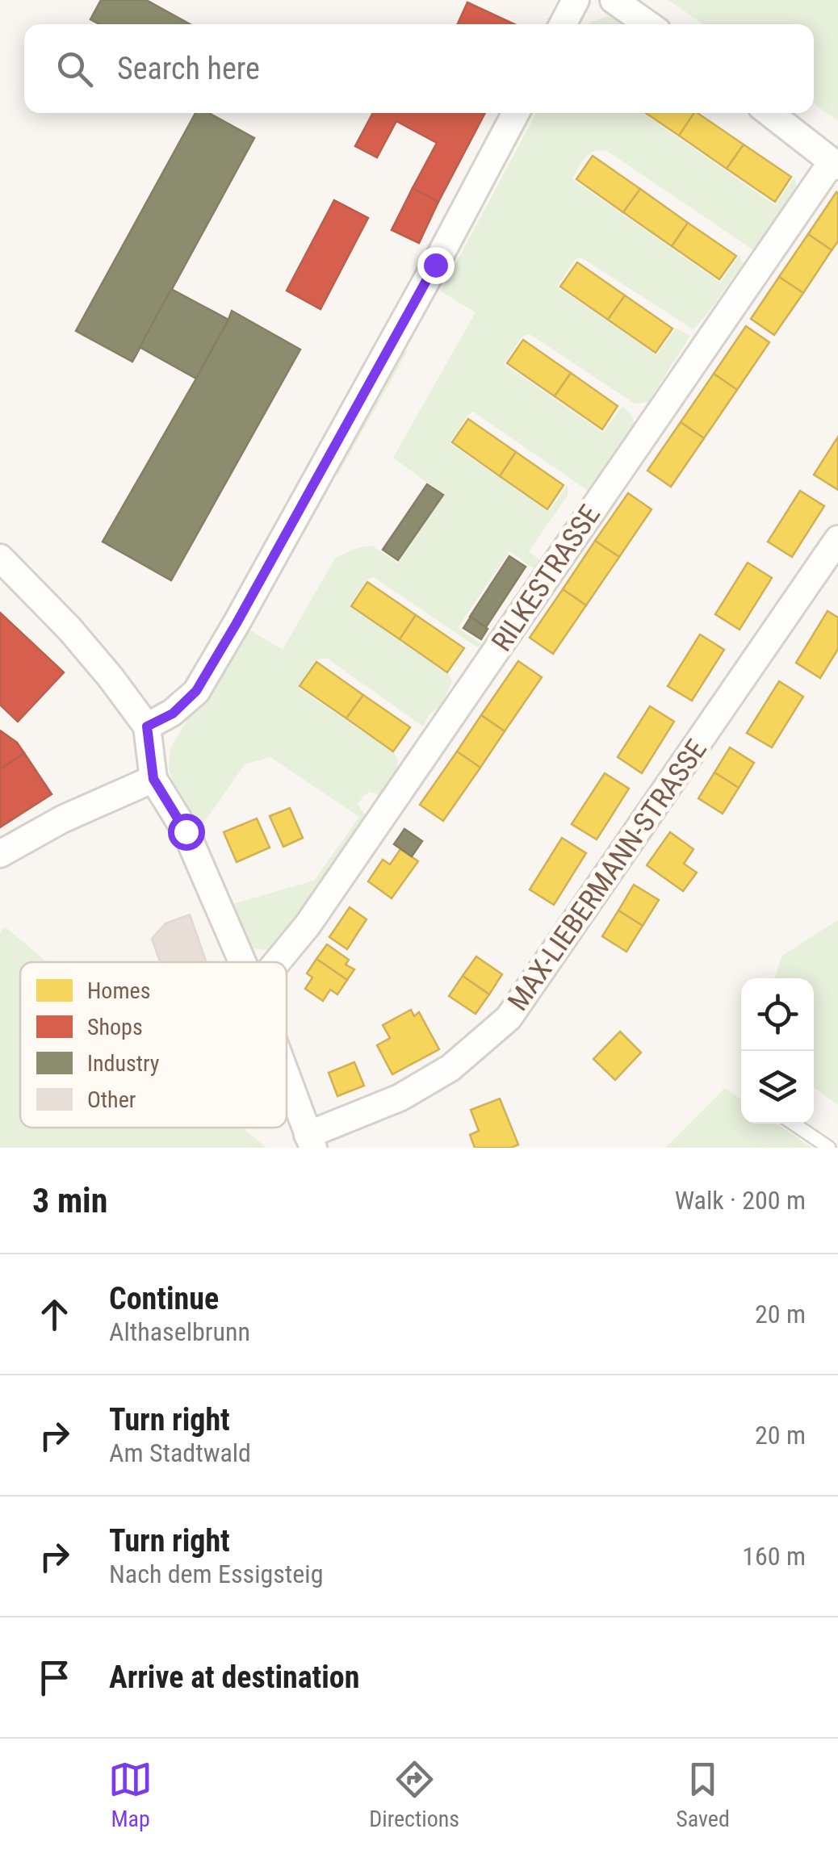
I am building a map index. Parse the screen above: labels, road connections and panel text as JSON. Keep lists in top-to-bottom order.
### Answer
{
  "streets": {
    "street": ["RILKESTRASSE", "MAX-LIEBERMANN-STRASSE"]
  },
  "legend": [
    "Homes",
    "Shops",
    "Industry",
    "Other"
  ],
  "page": {
    "search": "Search here",
    "heading": ["3 min", "Walk · 200 m"],
    "list": [
      ["Continue", "Althaselbrunn", "20 m"],
      ["Turn right", "Am Stadtwald", "20 m"],
      ["Turn right", "Nach dem Essigsteig", "160 m"],
      "Arrive at destination"
    ],
    "nav": ["Map", "Directions", "Saved"]
  }
}
